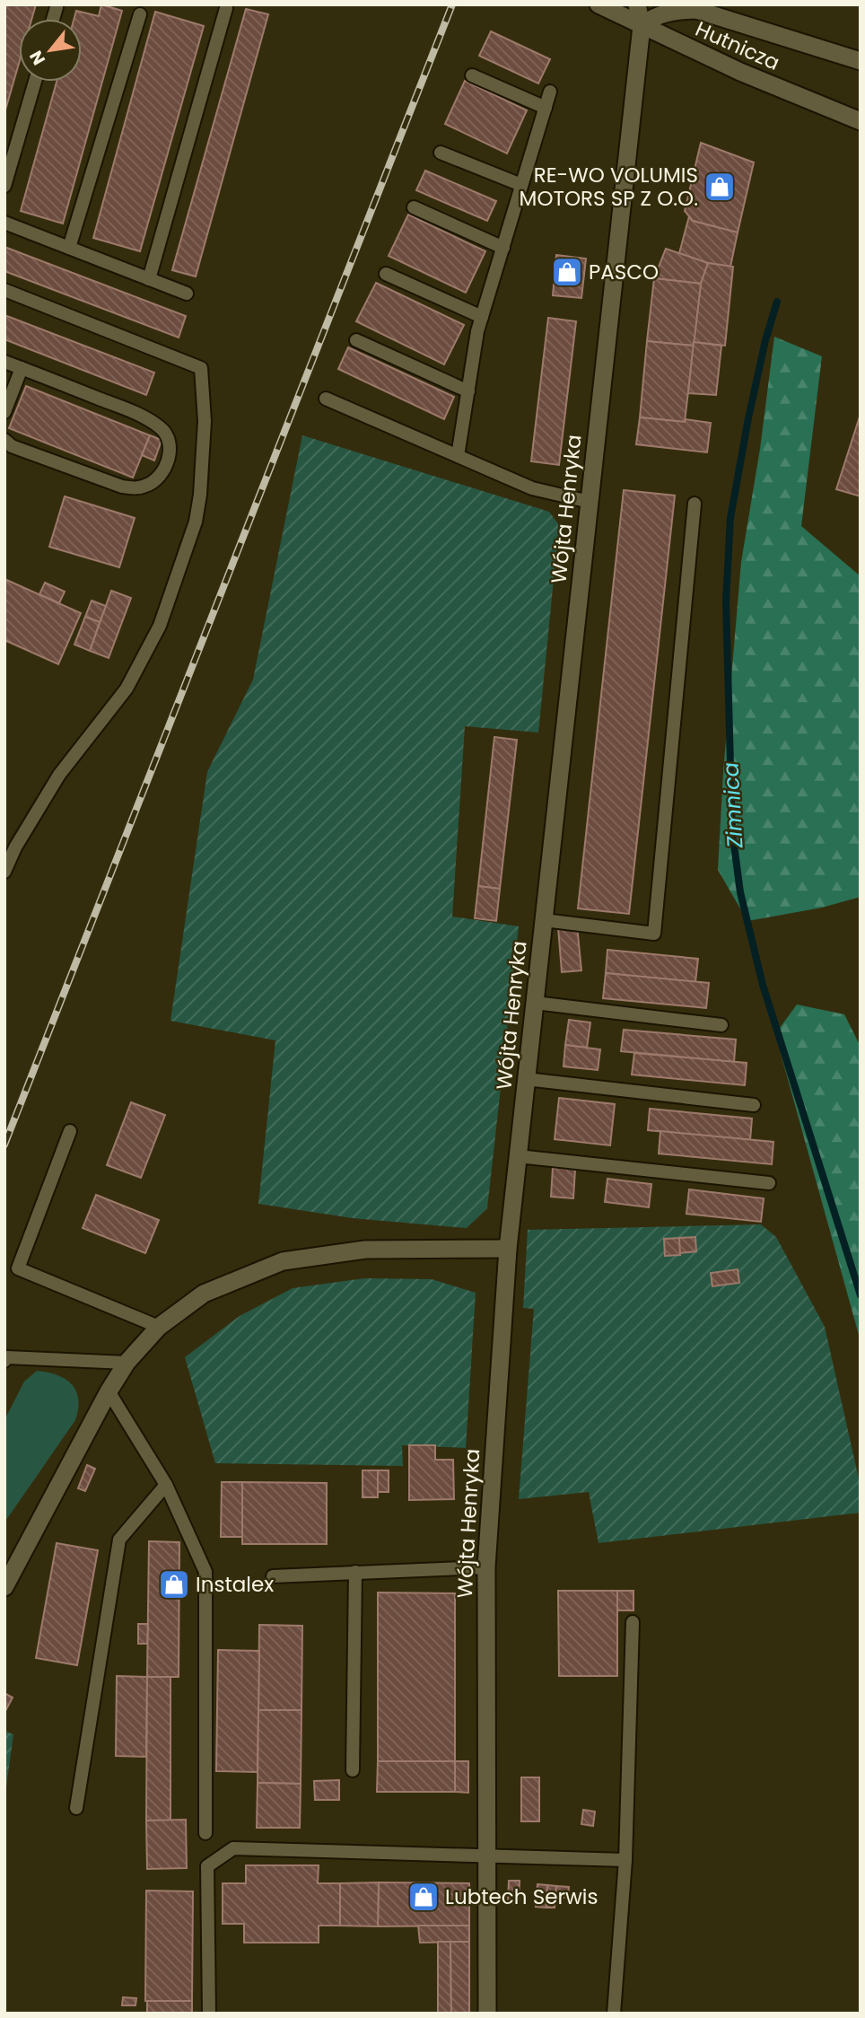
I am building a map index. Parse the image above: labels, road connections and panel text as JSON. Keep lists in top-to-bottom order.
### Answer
{
  "streets": {
    "street": ["Hutnicza", "Wójta Henryka"]
  },
  "crossings": [
    ["Hutnicza", "Wójta Henryka"]
  ],
  "water": ["Zimnica"],
  "places": {
    "shop": [
      "RE-WO VOLUMIS MOTORS SP Z O.O.",
      "PASCO",
      "Instalex",
      "Lubtech Serwis"
    ]
  },
  "north": "bottom left"
}
